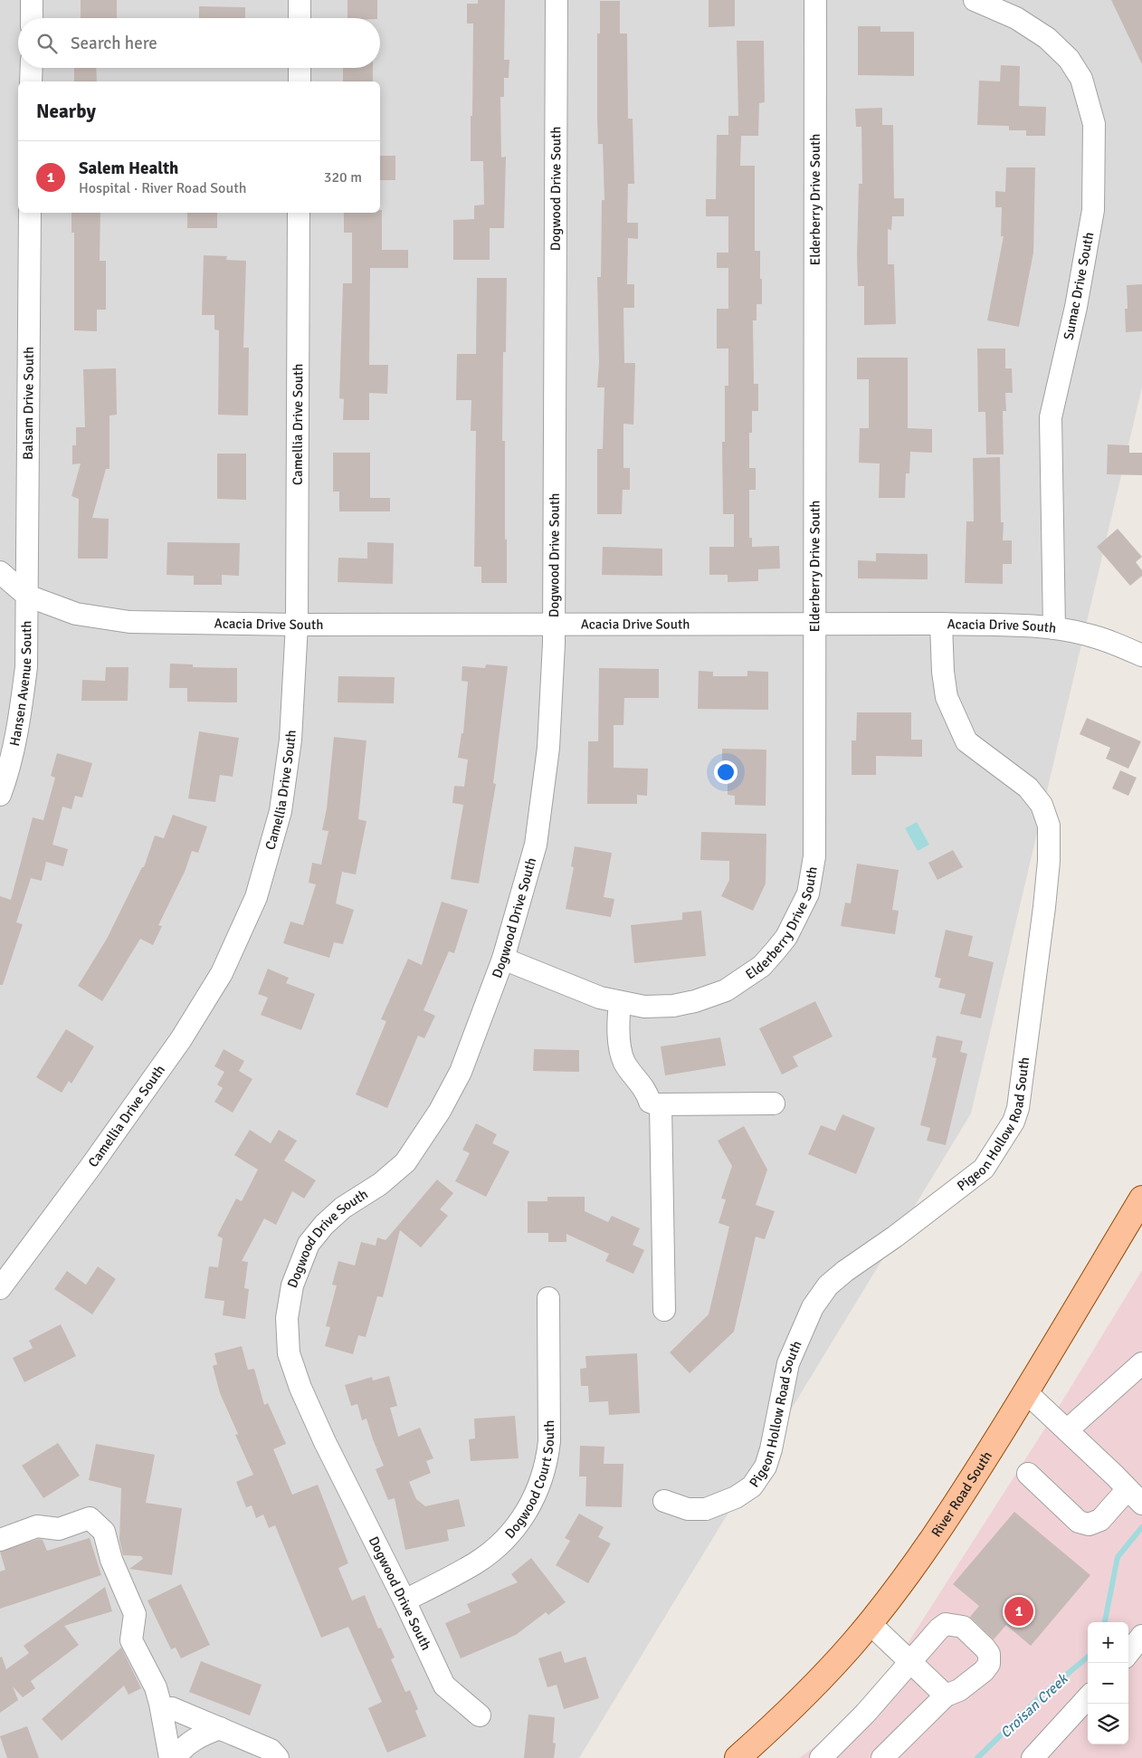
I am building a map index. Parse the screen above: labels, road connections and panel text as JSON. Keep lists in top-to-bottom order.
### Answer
{
  "streets": {
    "main road": ["River Road South"],
    "street": [
      "Dogwood Drive South",
      "Elderberry Drive South",
      "Sumac Drive South",
      "Balsam Drive South",
      "Camellia Drive South",
      "Acacia Drive South",
      "Hansen Avenue South",
      "Pigeon Hollow Road South",
      "Dogwood Court South"
    ]
  },
  "crossings": [
    ["Dogwood Drive South", "Elderberry Drive South"],
    ["Dogwood Drive South", "Acacia Drive South"],
    ["Dogwood Drive South", "Dogwood Court South"],
    ["Elderberry Drive South", "Acacia Drive South"],
    ["Sumac Drive South", "Acacia Drive South"],
    ["Balsam Drive South", "Acacia Drive South"],
    ["Balsam Drive South", "Hansen Avenue South"],
    ["Camellia Drive South", "Acacia Drive South"],
    ["Acacia Drive South", "Hansen Avenue South"],
    ["Acacia Drive South", "Pigeon Hollow Road South"]
  ],
  "water": ["Croisan Creek"],
  "page": {
    "search": "Search here",
    "heading": "Nearby",
    "list": [
      {
        "mark": "1",
        "name": "Salem Health",
        "note": "Hospital · River Road South",
        "value": "320 m"
      }
    ],
    "pins": "1",
    "map_buttons": ["+", "−"]
  }
}
